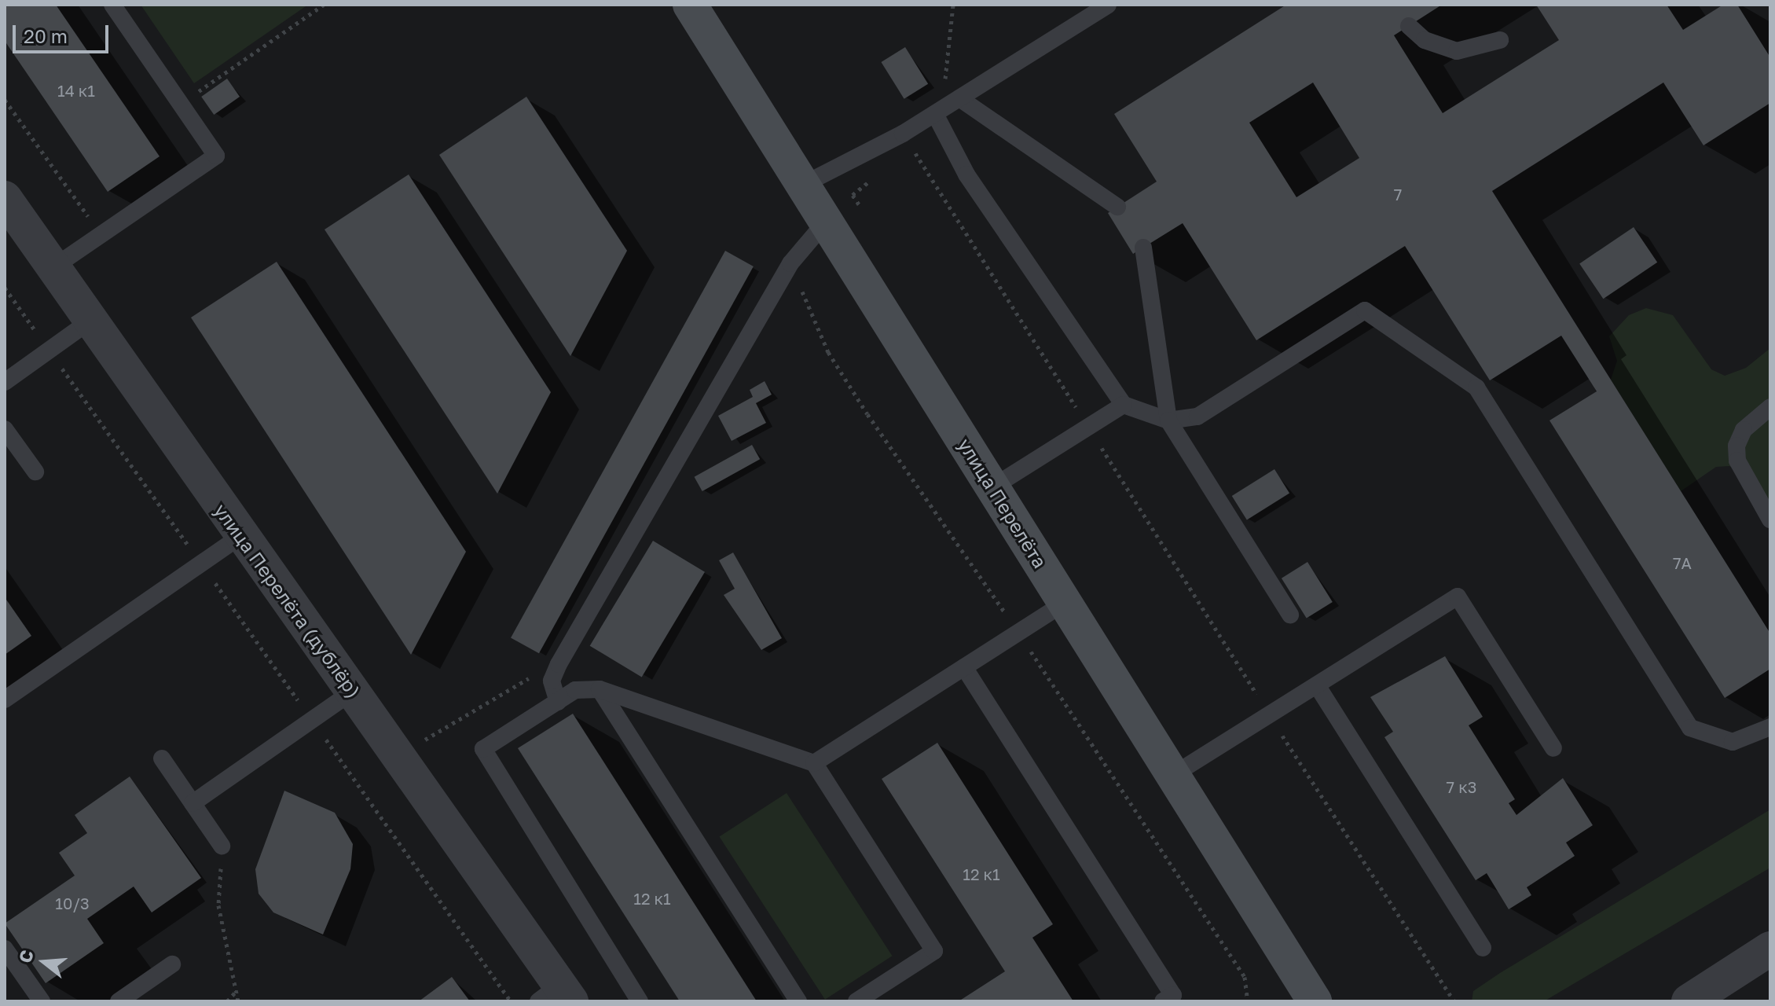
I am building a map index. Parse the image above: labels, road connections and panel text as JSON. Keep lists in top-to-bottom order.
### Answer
{
  "streets": {
    "main road": ["улица Перелёта"],
    "street": ["улица Перелёта (дублёр)"]
  },
  "house_numbers": [
    "14 к1",
    "7",
    "7А",
    "7 к3",
    "12 к1",
    "12 к1",
    "10/3"
  ],
  "scale_bar": "20 m",
  "north": "left"
}
